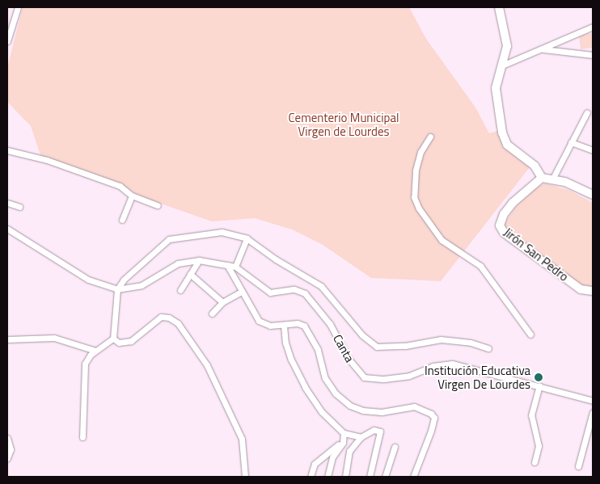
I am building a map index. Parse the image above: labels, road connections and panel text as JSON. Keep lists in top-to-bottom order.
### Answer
{
  "streets": {
    "main road": ["Jirón San Pedro"],
    "street": ["Canta"]
  },
  "parks": ["Cementerio Municipal Virgen de Lourdes"],
  "places": ["Institución Educativa Virgen De Lourdes"]
}
